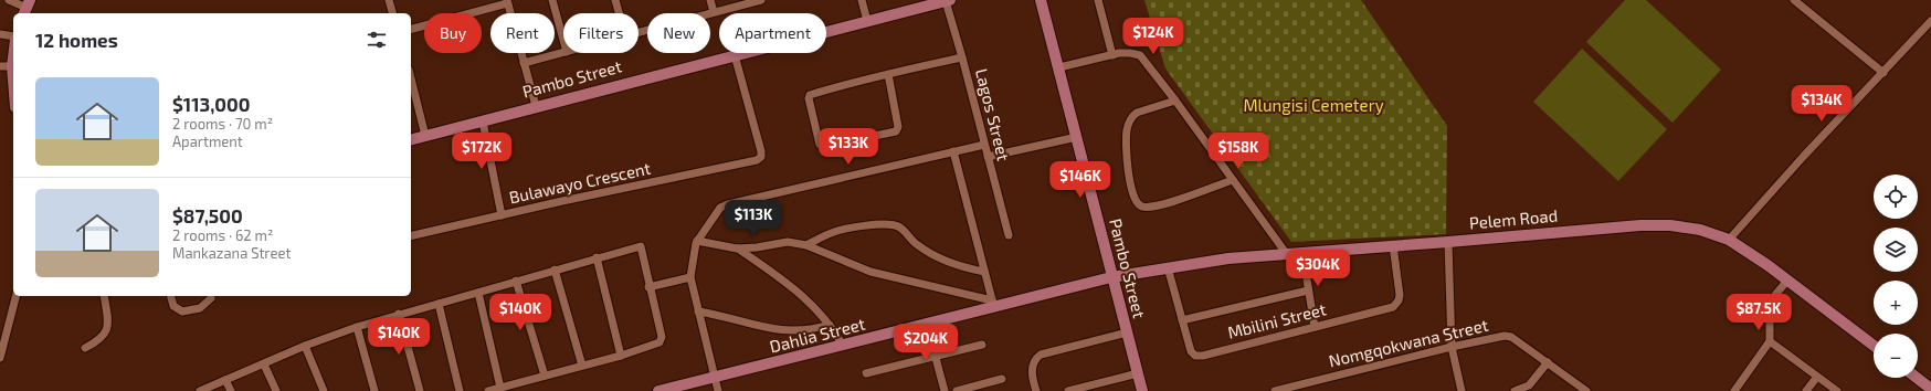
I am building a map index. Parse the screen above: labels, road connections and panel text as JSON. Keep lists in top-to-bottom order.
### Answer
{
  "streets": {
    "street": [
      "Pambo Street",
      "Lagos Street",
      "Bulawayo Crescent",
      "Pelem Road",
      "Mbilini Street",
      "Dahlia Street",
      "Nomgqokwana Street"
    ]
  },
  "crossings": [
    ["Pambo Street", "Lagos Street"],
    ["Pambo Street", "Bulawayo Crescent"],
    ["Pambo Street", "Pelem Road"],
    ["Pambo Street", "Dahlia Street"],
    ["Pelem Road", "Mbilini Street"],
    ["Pelem Road", "Dahlia Street"]
  ],
  "parks": ["Mlungisi Cemetery"],
  "page": {
    "chip": [
      "Buy",
      "Rent",
      "Filters",
      "New",
      "Apartment"
    ],
    "heading": "12 homes",
    "price": [
      "$124K",
      "$134K",
      "$133K",
      "$172K",
      "$158K",
      "$146K",
      "$113K",
      "$304K",
      "$140K",
      "$87.5K",
      "$140K",
      "$204K"
    ],
    "list": [
      {
        "name": "$113,000",
        "note": "2 rooms · 70 m² · Apartment"
      },
      {
        "name": "$87,500",
        "note": "2 rooms · 62 m² · Mankazana Street"
      }
    ],
    "map_buttons": ["+", "−"]
  }
}
